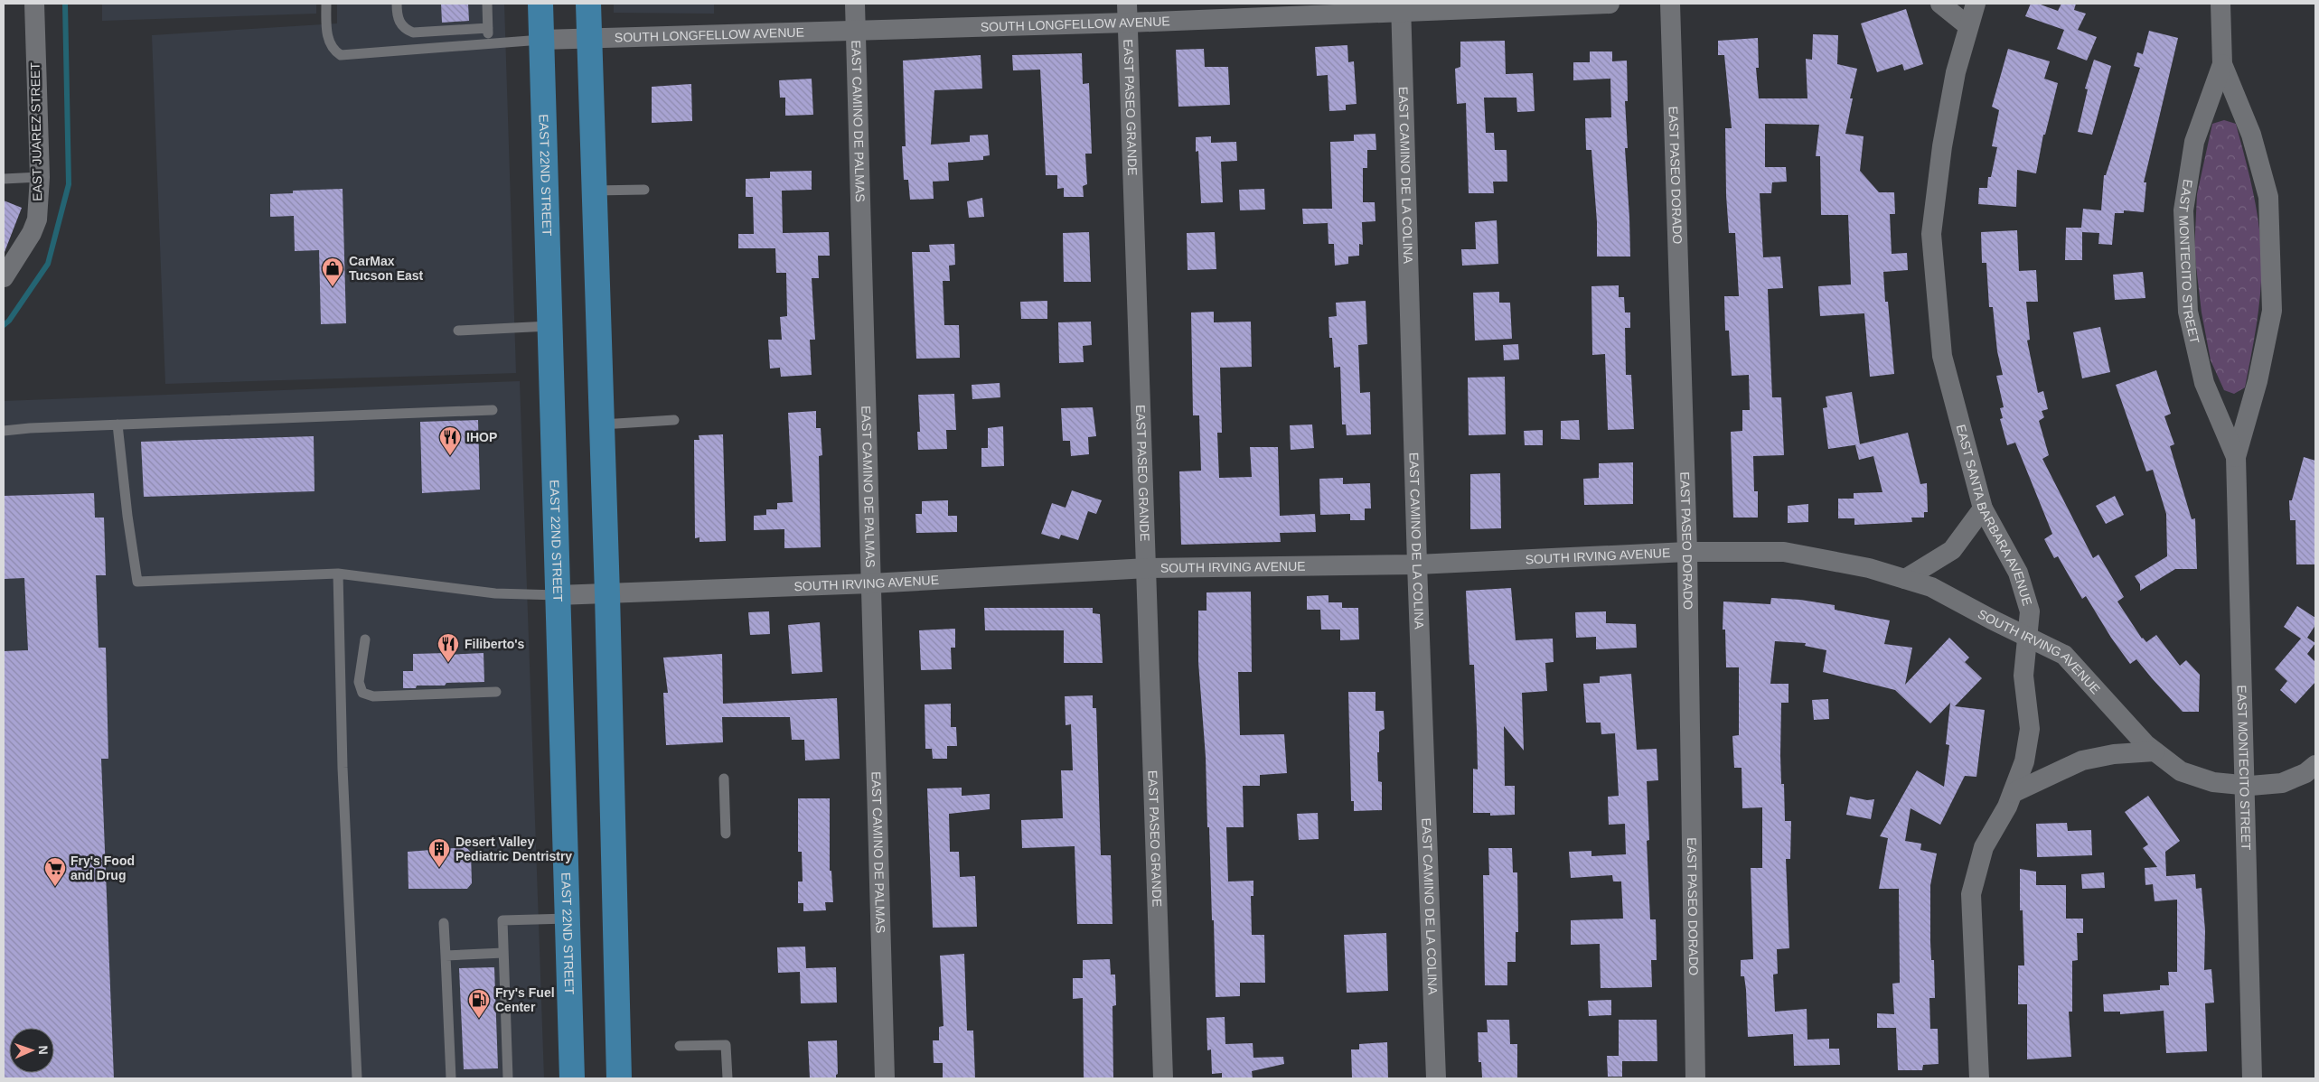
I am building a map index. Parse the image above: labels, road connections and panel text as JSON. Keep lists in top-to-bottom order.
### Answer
{
  "streets": {
    "main road": ["EAST 22ND STREET"],
    "street": [
      "SOUTH LONGFELLOW AVENUE",
      "EAST PASEO GRANDE",
      "EAST CAMINO DE PALMAS",
      "EAST JUAREZ STREET",
      "EAST CAMINO DE LA COLINA",
      "EAST PASEO DORADO",
      "EAST MONTECITO STREET",
      "EAST SANTA BARBARA AVENUE",
      "SOUTH IRVING AVENUE"
    ]
  },
  "crossings": [
    ["SOUTH LONGFELLOW AVENUE", "EAST PASEO GRANDE"],
    ["SOUTH LONGFELLOW AVENUE", "EAST CAMINO DE PALMAS"],
    ["SOUTH LONGFELLOW AVENUE", "EAST 22ND STREET"],
    ["SOUTH LONGFELLOW AVENUE", "EAST CAMINO DE LA COLINA"],
    ["EAST PASEO GRANDE", "SOUTH IRVING AVENUE"],
    ["EAST CAMINO DE PALMAS", "SOUTH IRVING AVENUE"],
    ["EAST 22ND STREET", "SOUTH IRVING AVENUE"],
    ["EAST CAMINO DE LA COLINA", "SOUTH IRVING AVENUE"],
    ["EAST PASEO DORADO", "SOUTH IRVING AVENUE"],
    ["EAST MONTECITO STREET", "SOUTH IRVING AVENUE"],
    ["EAST SANTA BARBARA AVENUE", "SOUTH IRVING AVENUE"]
  ],
  "places": {
    "shop": ["CarMax Tucson East"],
    "restaurant": ["IHOP", "Filiberto's"],
    "building": ["Desert Valley Pediatric Dentristry"],
    "supermarket": ["Fry's Food and Drug"],
    "fuel station": ["Fry's Fuel Center"]
  },
  "north": "right"
}
